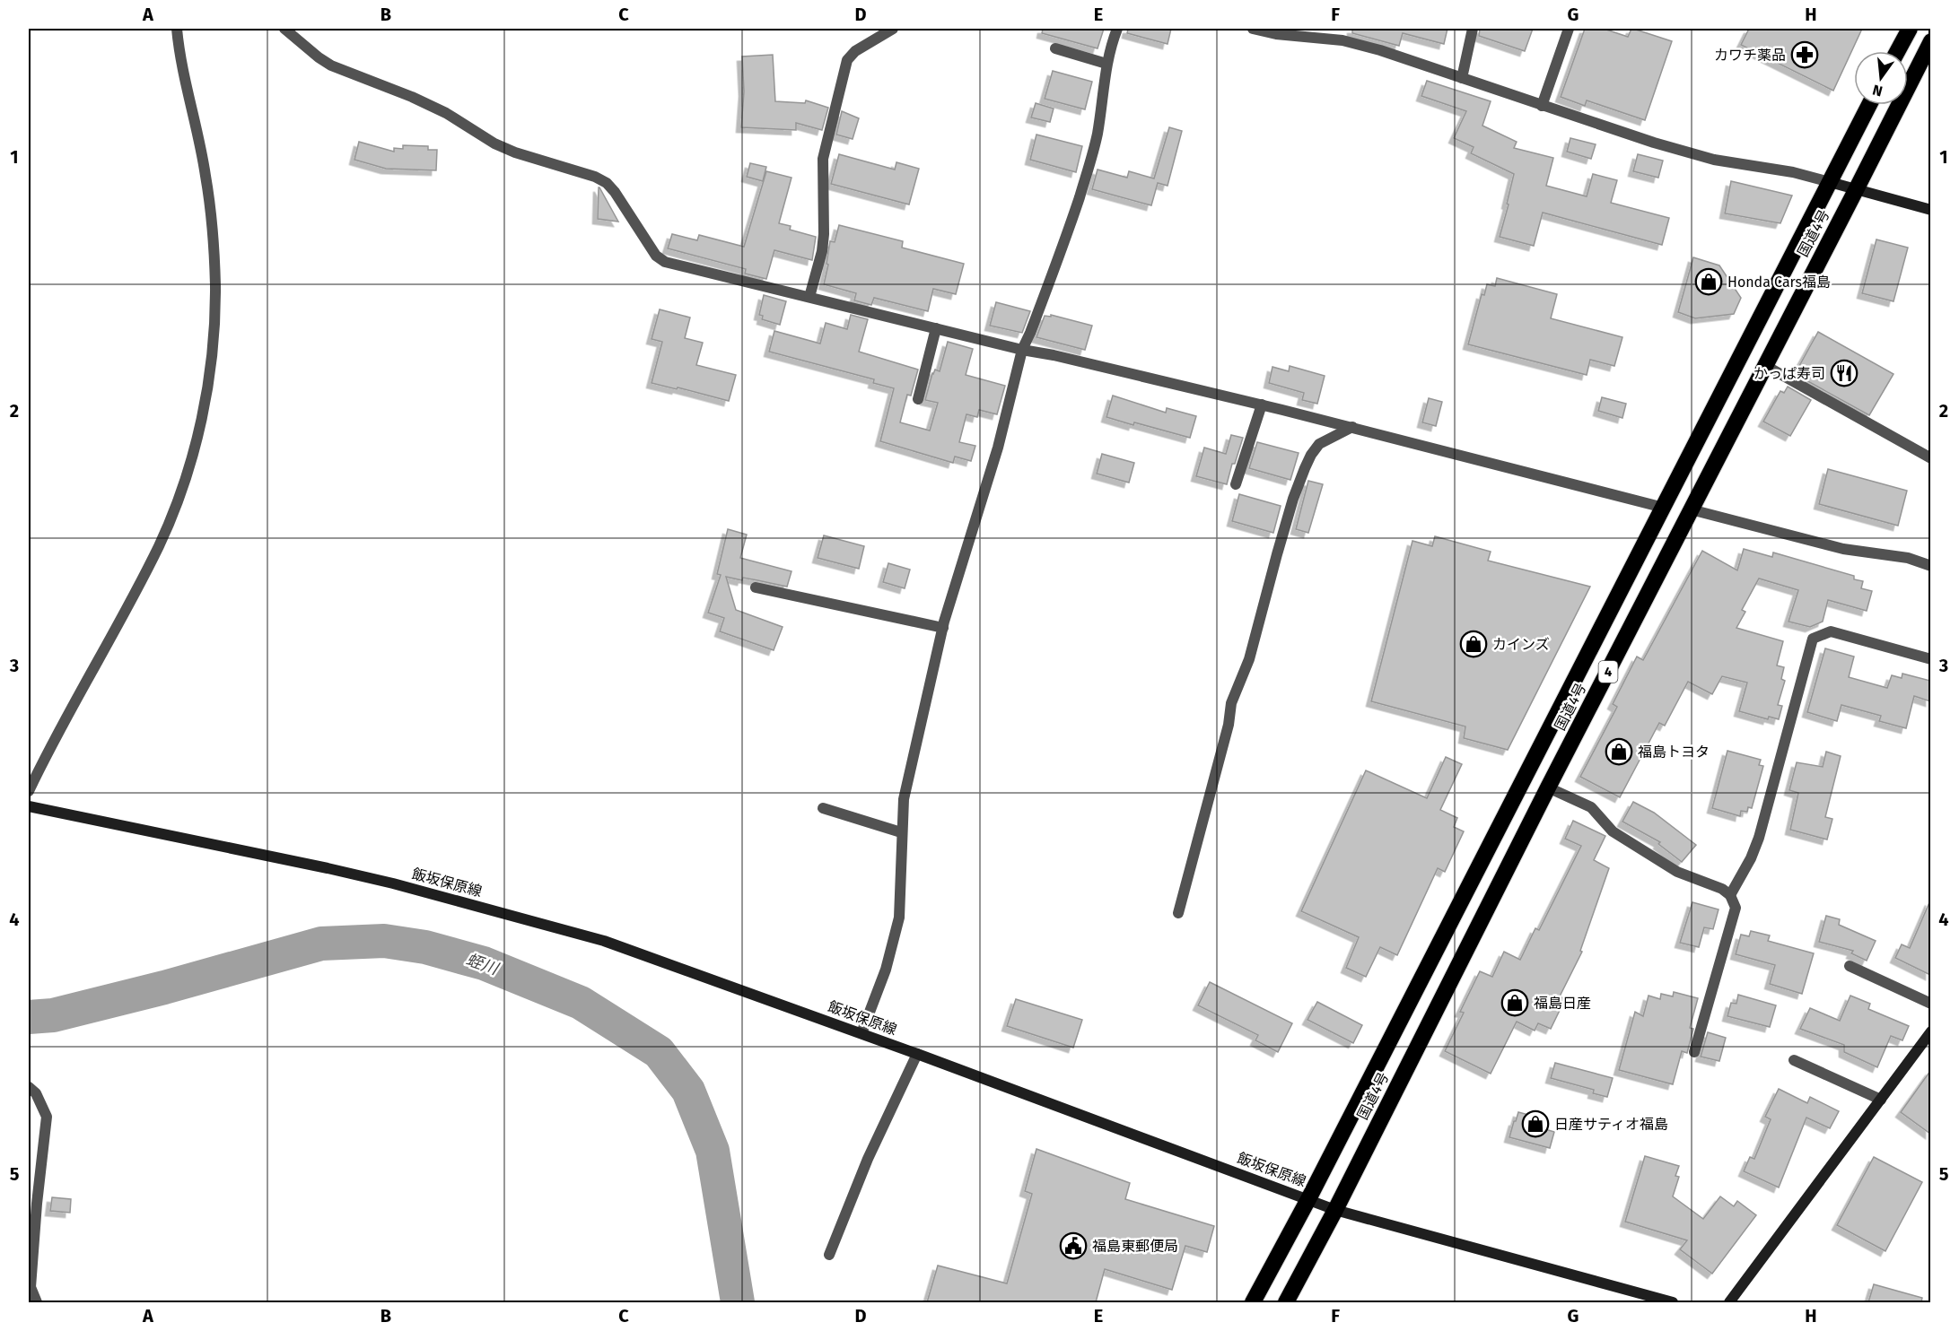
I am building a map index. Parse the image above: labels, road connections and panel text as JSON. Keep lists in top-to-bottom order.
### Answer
{
  "streets": {
    "highway": ["国道4号", "4"],
    "main road": ["飯坂保原線"]
  },
  "crossings": [
    ["国道4号", "飯坂保原線"]
  ],
  "water": ["蛭川"],
  "places": {
    "pharmacy": ["カワチ薬品"],
    "shop": [
      "Honda Cars福島",
      "カインズ",
      "福島トヨタ",
      "福島日産",
      "日産サティオ福島"
    ],
    "restaurant": ["かっぱ寿司"],
    "public building": ["福島東郵便局"]
  },
  "north": "bottom",
  "grid": {
    "columns": [
      "A",
      "B",
      "C",
      "D",
      "E",
      "F",
      "G",
      "H"
    ],
    "rows": [
      "1",
      "2",
      "3",
      "4",
      "5"
    ]
  }
}
